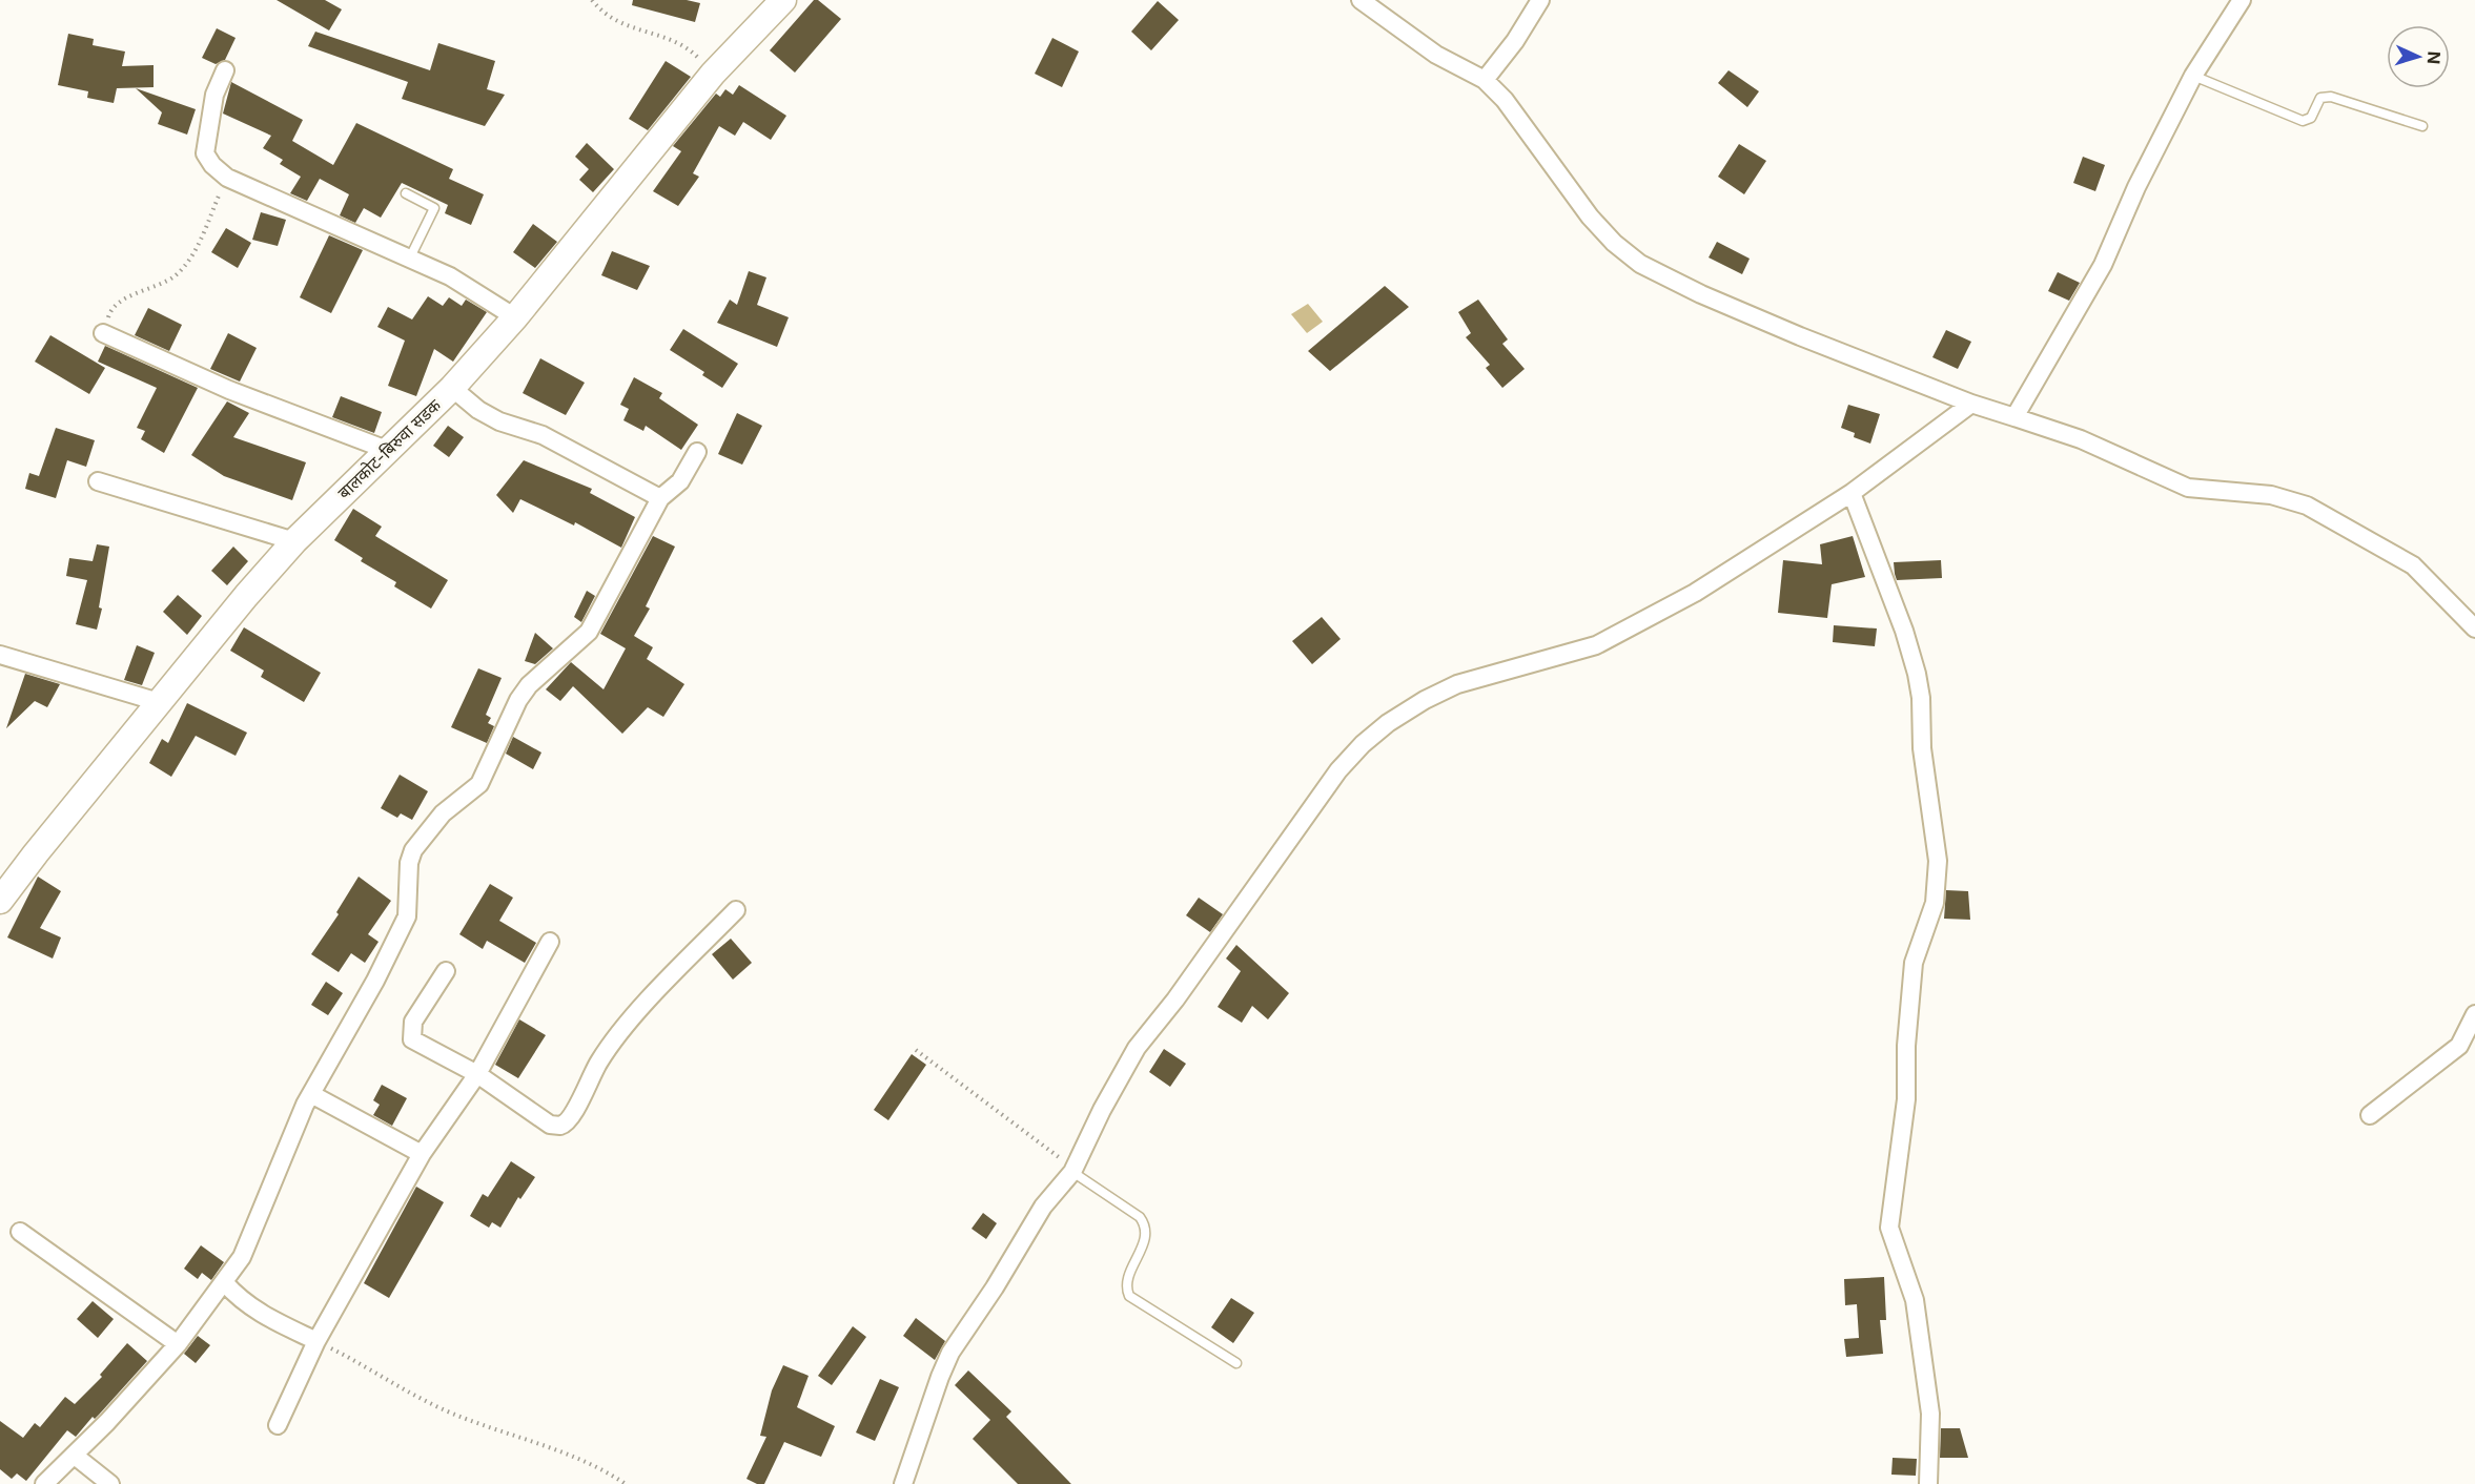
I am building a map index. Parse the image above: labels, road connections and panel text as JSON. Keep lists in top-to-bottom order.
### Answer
{
  "streets": {
    "main road": ["बालकोट-बिरुवा सडक"]
  },
  "north": "right"
}
